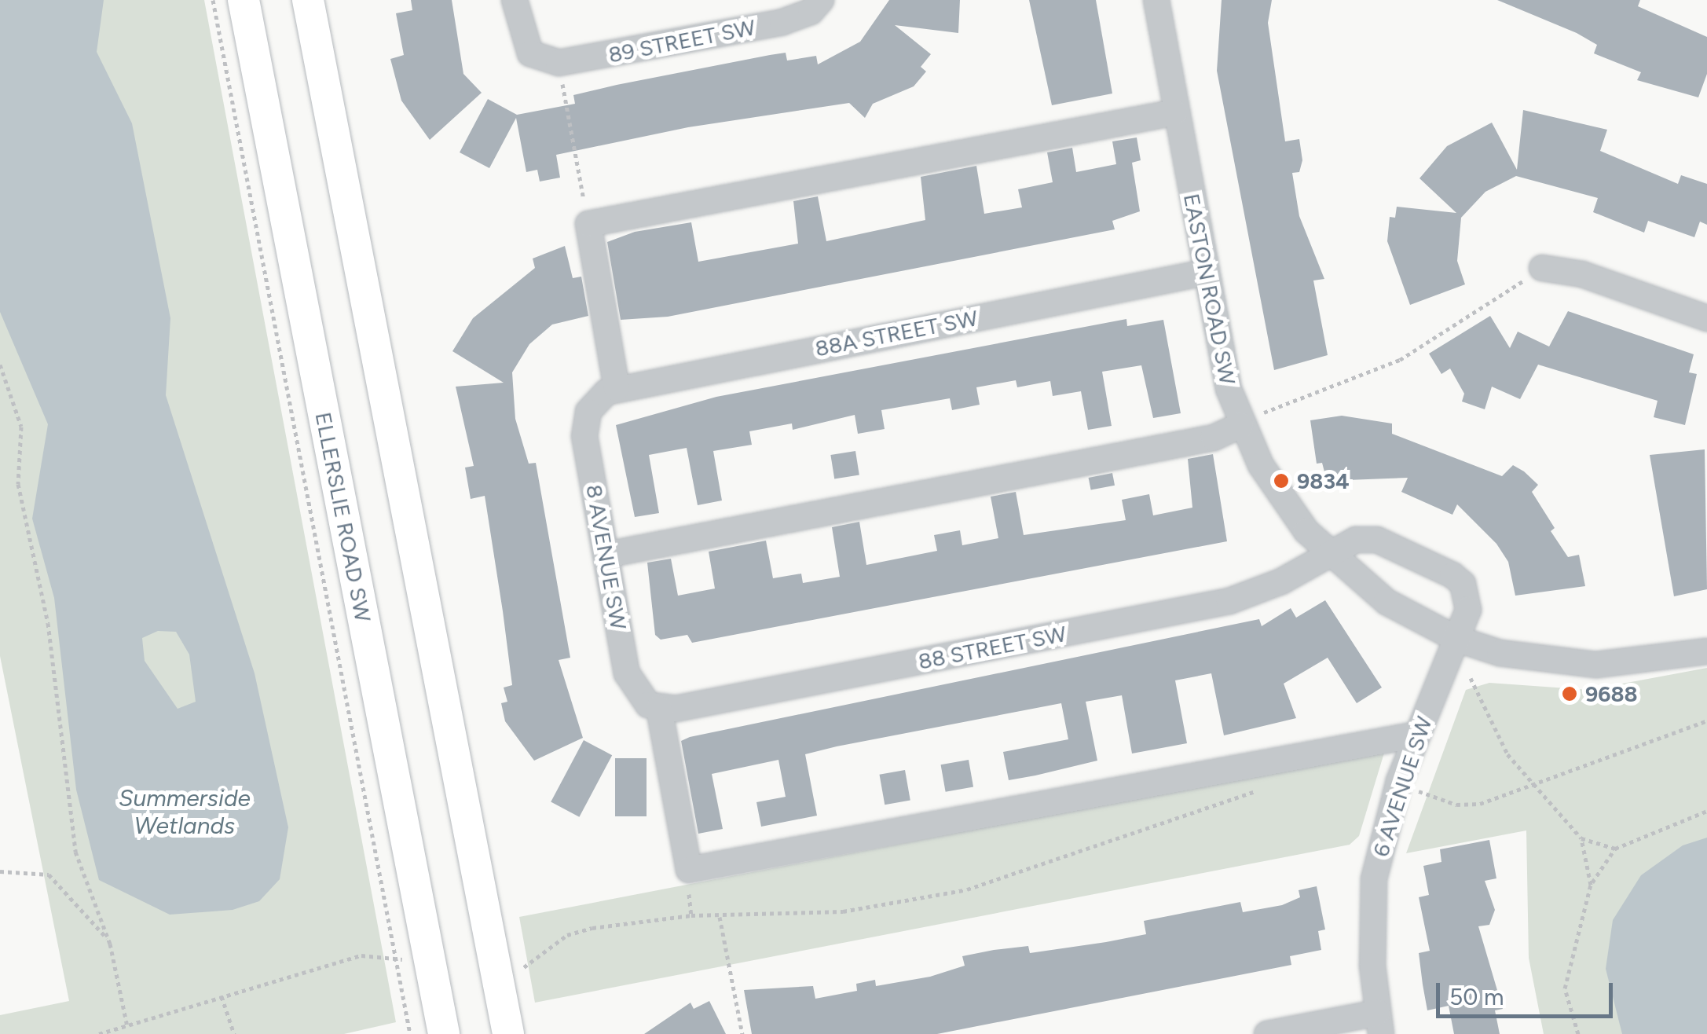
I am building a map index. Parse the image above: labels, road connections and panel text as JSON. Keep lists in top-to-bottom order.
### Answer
{
  "streets": {
    "main road": ["ELLERSLIE ROAD SW"],
    "street": [
      "89 STREET SW",
      "EASTON ROAD SW",
      "88A STREET SW",
      "8 AVENUE SW",
      "88 STREET SW",
      "6 AVENUE SW"
    ]
  },
  "crossings": [
    ["EASTON ROAD SW", "88A STREET SW"],
    ["EASTON ROAD SW", "88 STREET SW"],
    ["EASTON ROAD SW", "6 AVENUE SW"],
    ["88A STREET SW", "8 AVENUE SW"],
    ["8 AVENUE SW", "88 STREET SW"]
  ],
  "water": ["Summerside Wetlands"],
  "places": ["9834", "9688"],
  "scale_bar": "50 m"
}
